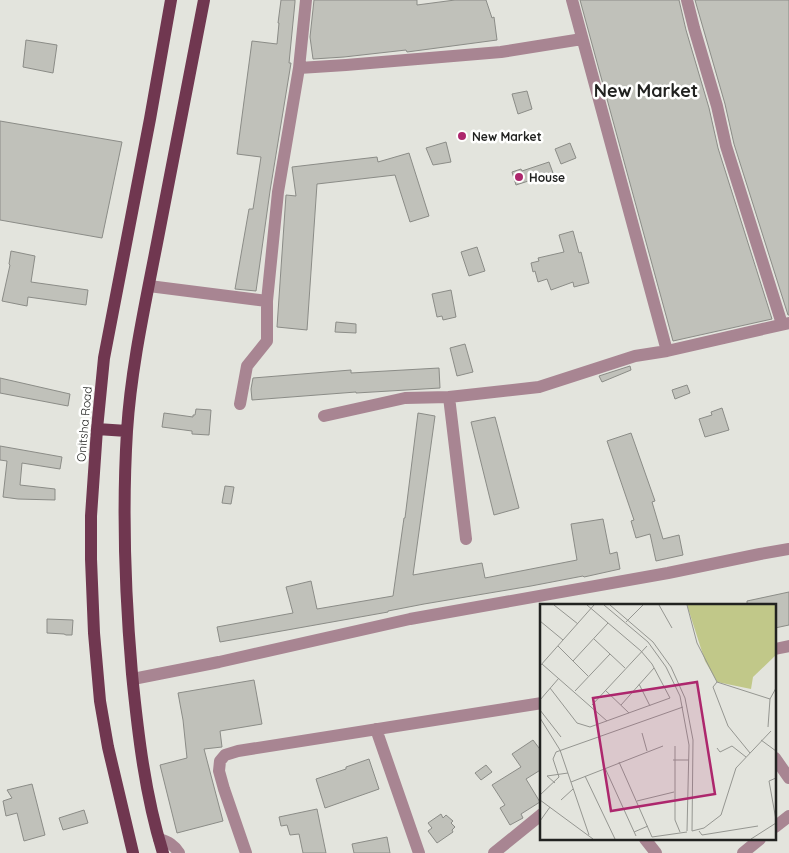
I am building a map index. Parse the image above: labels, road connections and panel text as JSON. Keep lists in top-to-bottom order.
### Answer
{
  "streets": {
    "main road": ["Onitsha Road"]
  },
  "districts": ["New Market"],
  "places": ["New Market", "House"]
}
